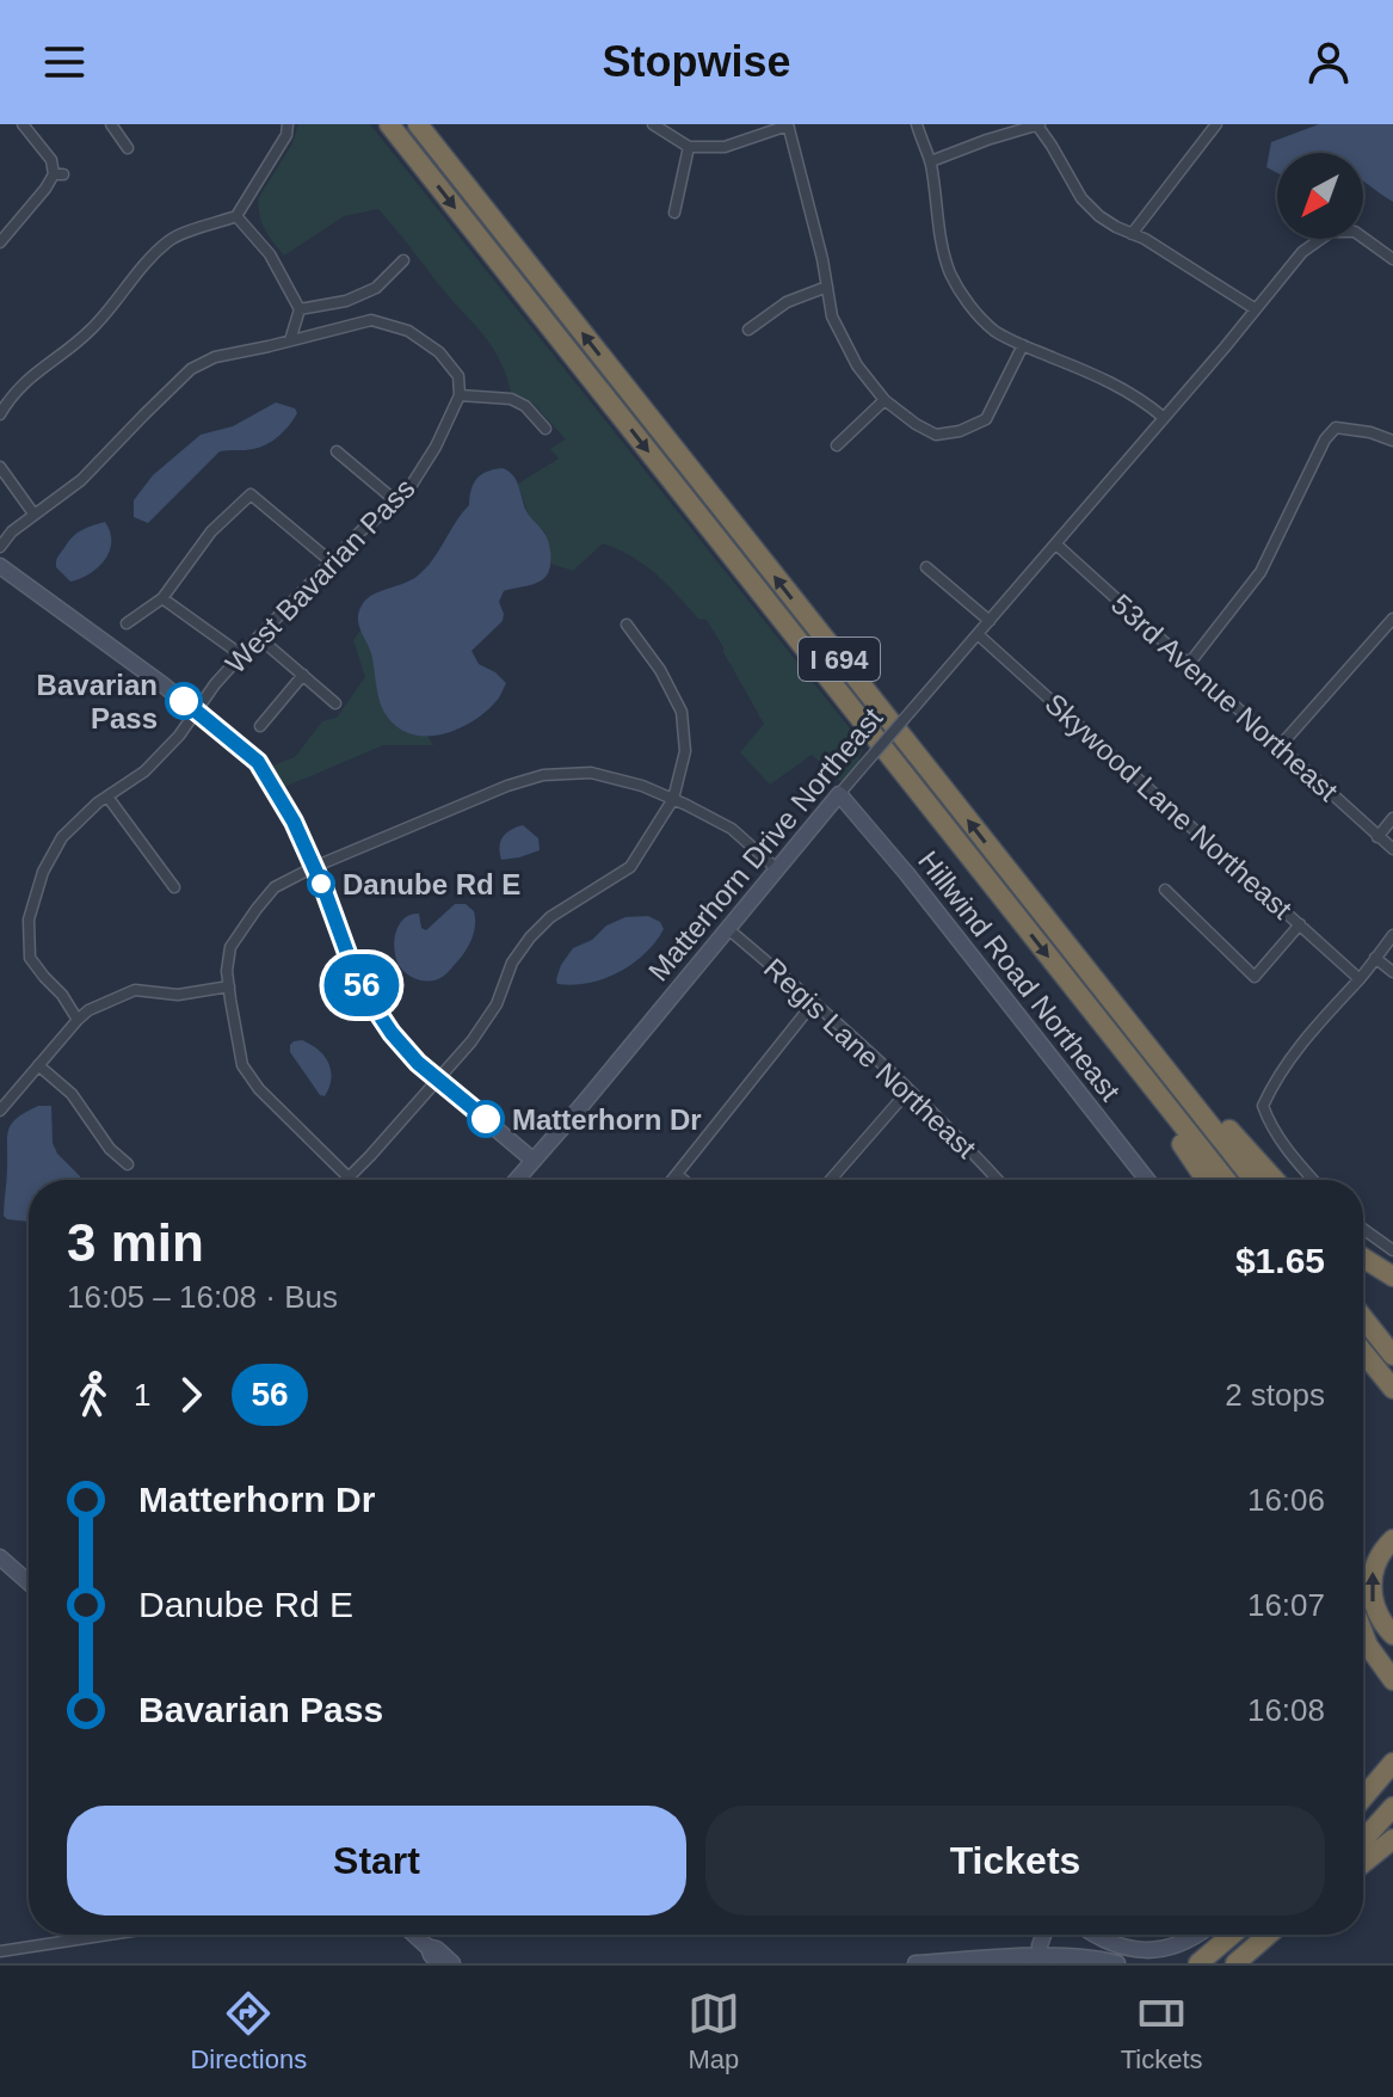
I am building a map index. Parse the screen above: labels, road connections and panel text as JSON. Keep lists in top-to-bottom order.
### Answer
{
  "streets": {
    "highway": ["I 694"],
    "street": [
      "West Bavarian Pass",
      "53rd Avenue Northeast",
      "Skywood Lane Northeast",
      "Matterhorn Drive Northeast",
      "Hillwind Road Northeast",
      "Regis Lane Northeast"
    ]
  },
  "crossings": [
    ["53rd Avenue Northeast", "Matterhorn Drive Northeast"],
    ["Skywood Lane Northeast", "Matterhorn Drive Northeast"],
    ["Matterhorn Drive Northeast", "Hillwind Road Northeast"],
    ["Matterhorn Drive Northeast", "Regis Lane Northeast"]
  ],
  "places": ["Bavarian Pass", "Danube Rd E", "Matterhorn Dr"],
  "lines": ["bus line 56"],
  "north": "bottom left",
  "page": {
    "header": "Stopwise",
    "on_map": "56",
    "heading": ["3 min", "16:05 – 16:08 · Bus", "$1.65"],
    "legs": ["1", "56", "2 stops"],
    "list": [
      {
        "name": "Matterhorn Dr",
        "value": "16:06"
      },
      {
        "name": "Danube Rd E",
        "value": "16:07"
      },
      {
        "name": "Bavarian Pass",
        "value": "16:08"
      }
    ],
    "buttons": ["Start", "Tickets"],
    "tabs": ["Directions", "Map", "Tickets"]
  }
}
